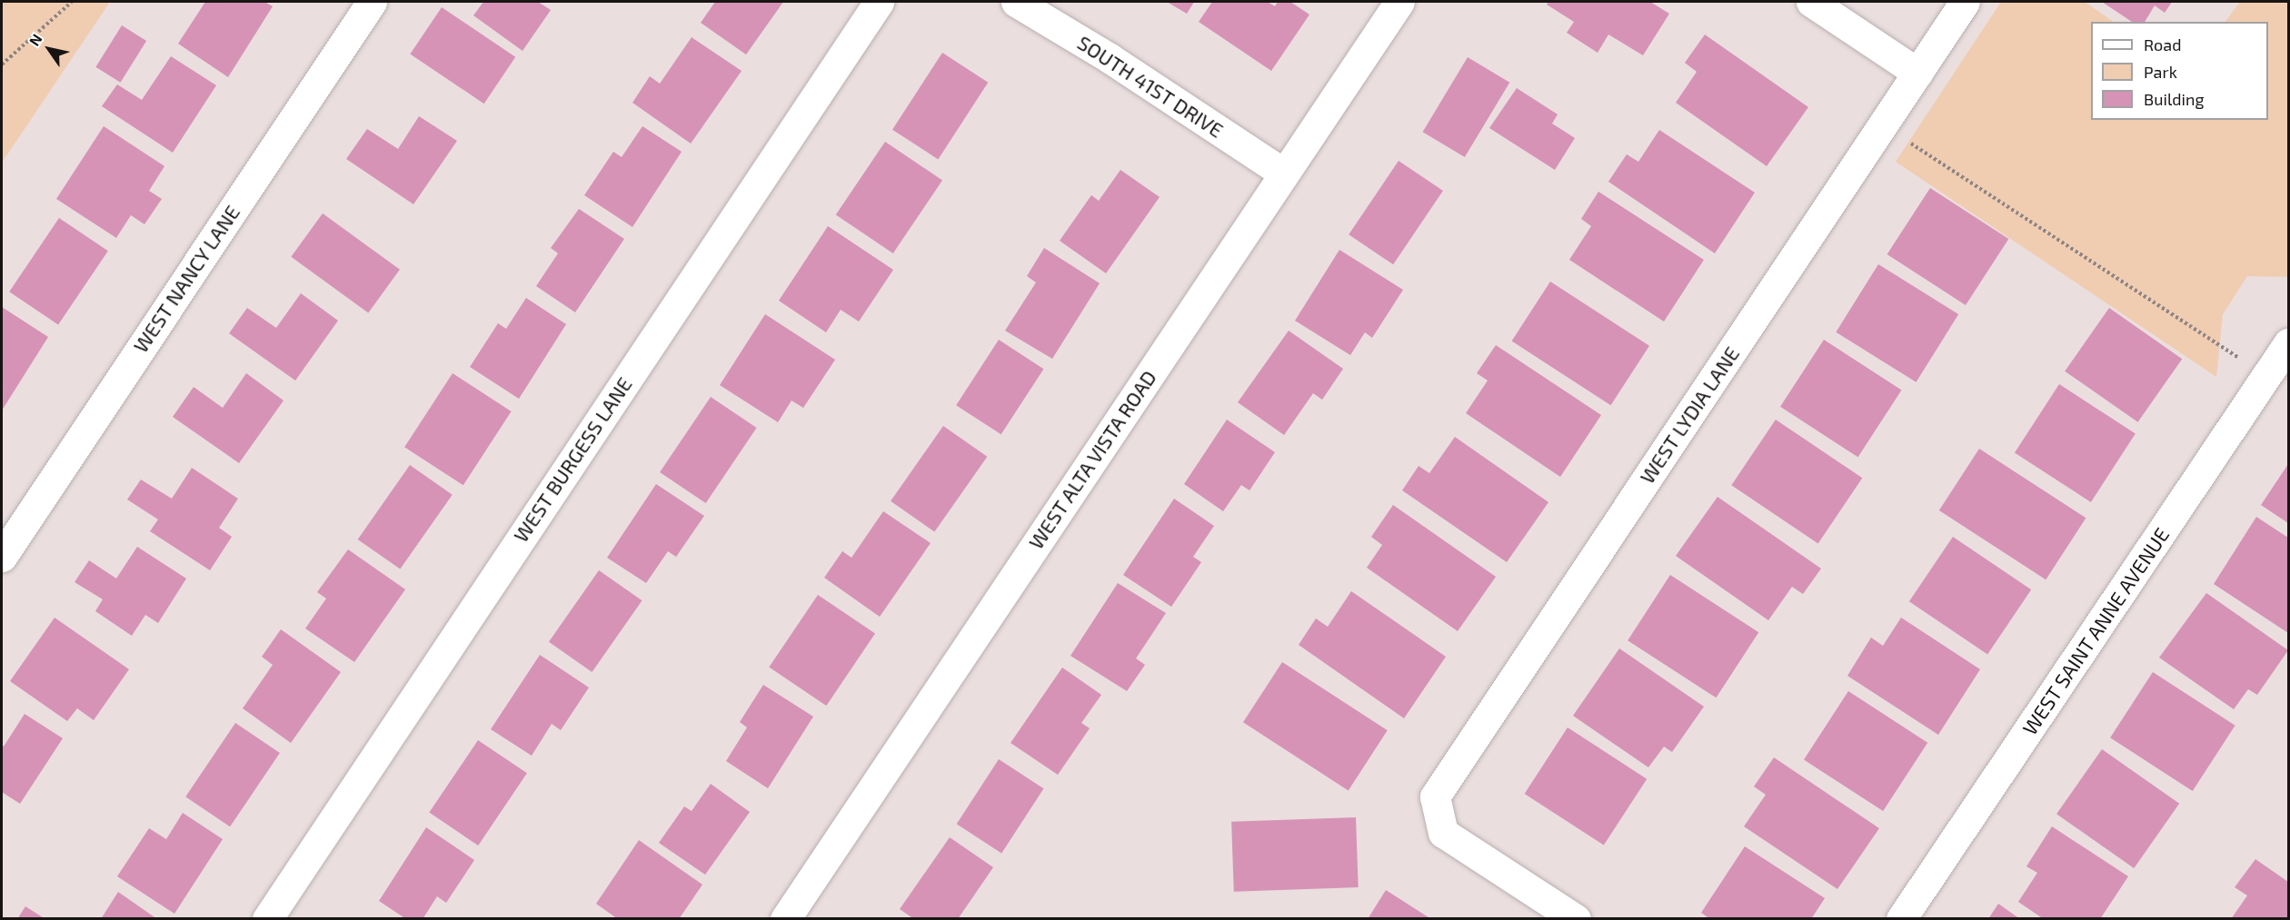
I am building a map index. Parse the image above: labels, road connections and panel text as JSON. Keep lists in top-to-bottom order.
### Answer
{
  "streets": {
    "street": [
      "SOUTH 41ST DRIVE",
      "WEST NANCY LANE",
      "WEST LYDIA LANE",
      "WEST BURGESS LANE",
      "WEST ALTA VISTA ROAD",
      "WEST SAINT ANNE AVENUE"
    ]
  },
  "crossings": [
    ["SOUTH 41ST DRIVE", "WEST ALTA VISTA ROAD"]
  ],
  "legend": ["Road", "Park", "Building"],
  "north": "top left"
}
